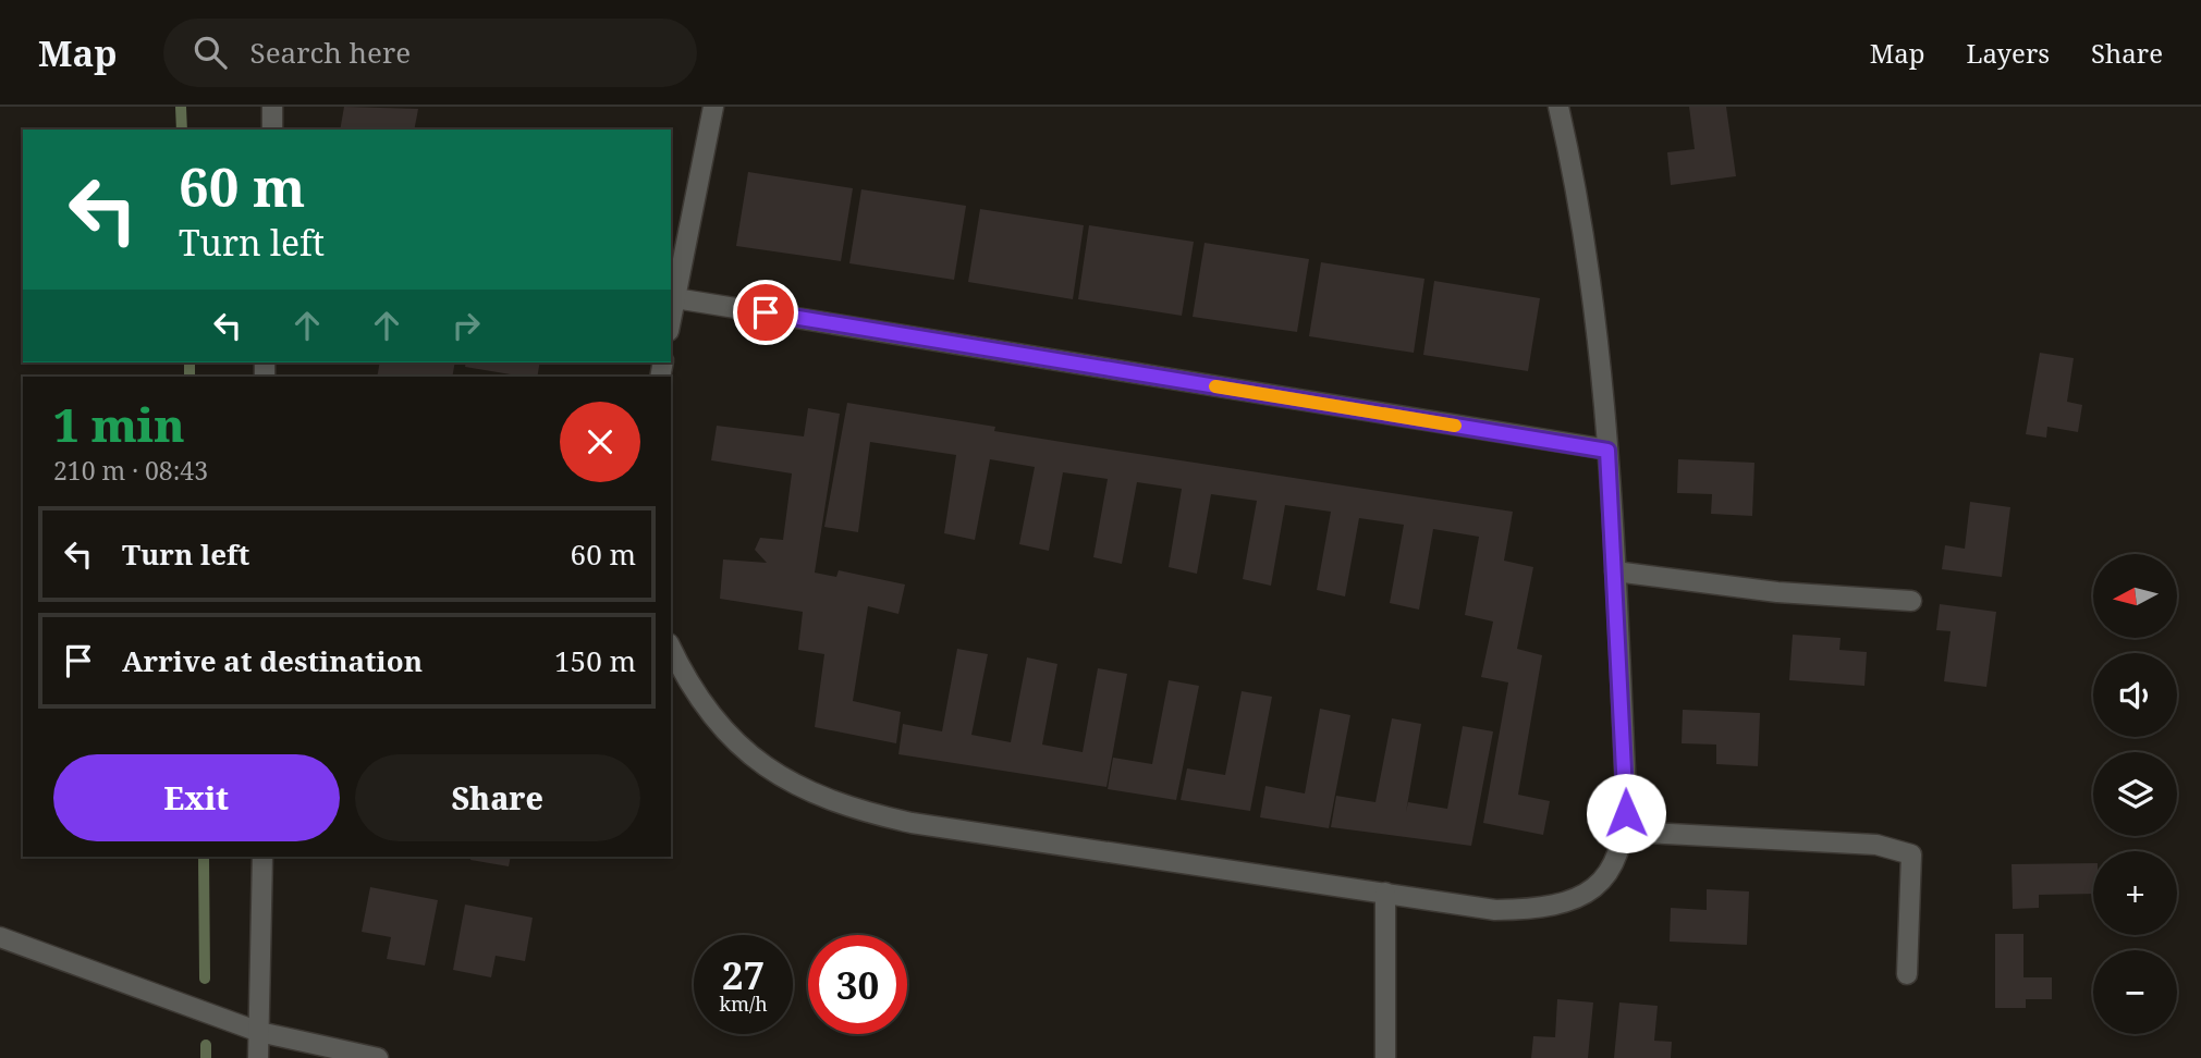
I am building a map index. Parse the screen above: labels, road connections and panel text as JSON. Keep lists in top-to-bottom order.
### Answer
{
  "north": "left",
  "page": {
    "header": "Map",
    "search": "Search here",
    "nav": ["Map", "Layers", "Share"],
    "turn": ["60 m", "Turn left"],
    "heading": ["1 min", "210 m · 08:43"],
    "list": [
      {
        "name": "Turn left",
        "value": "60 m"
      },
      {
        "name": "Arrive at destination",
        "value": "150 m"
      }
    ],
    "map_buttons": ["+", "−"],
    "buttons": ["Exit", "Share"],
    "speed": "27 km/h",
    "limit": "30"
  }
}
